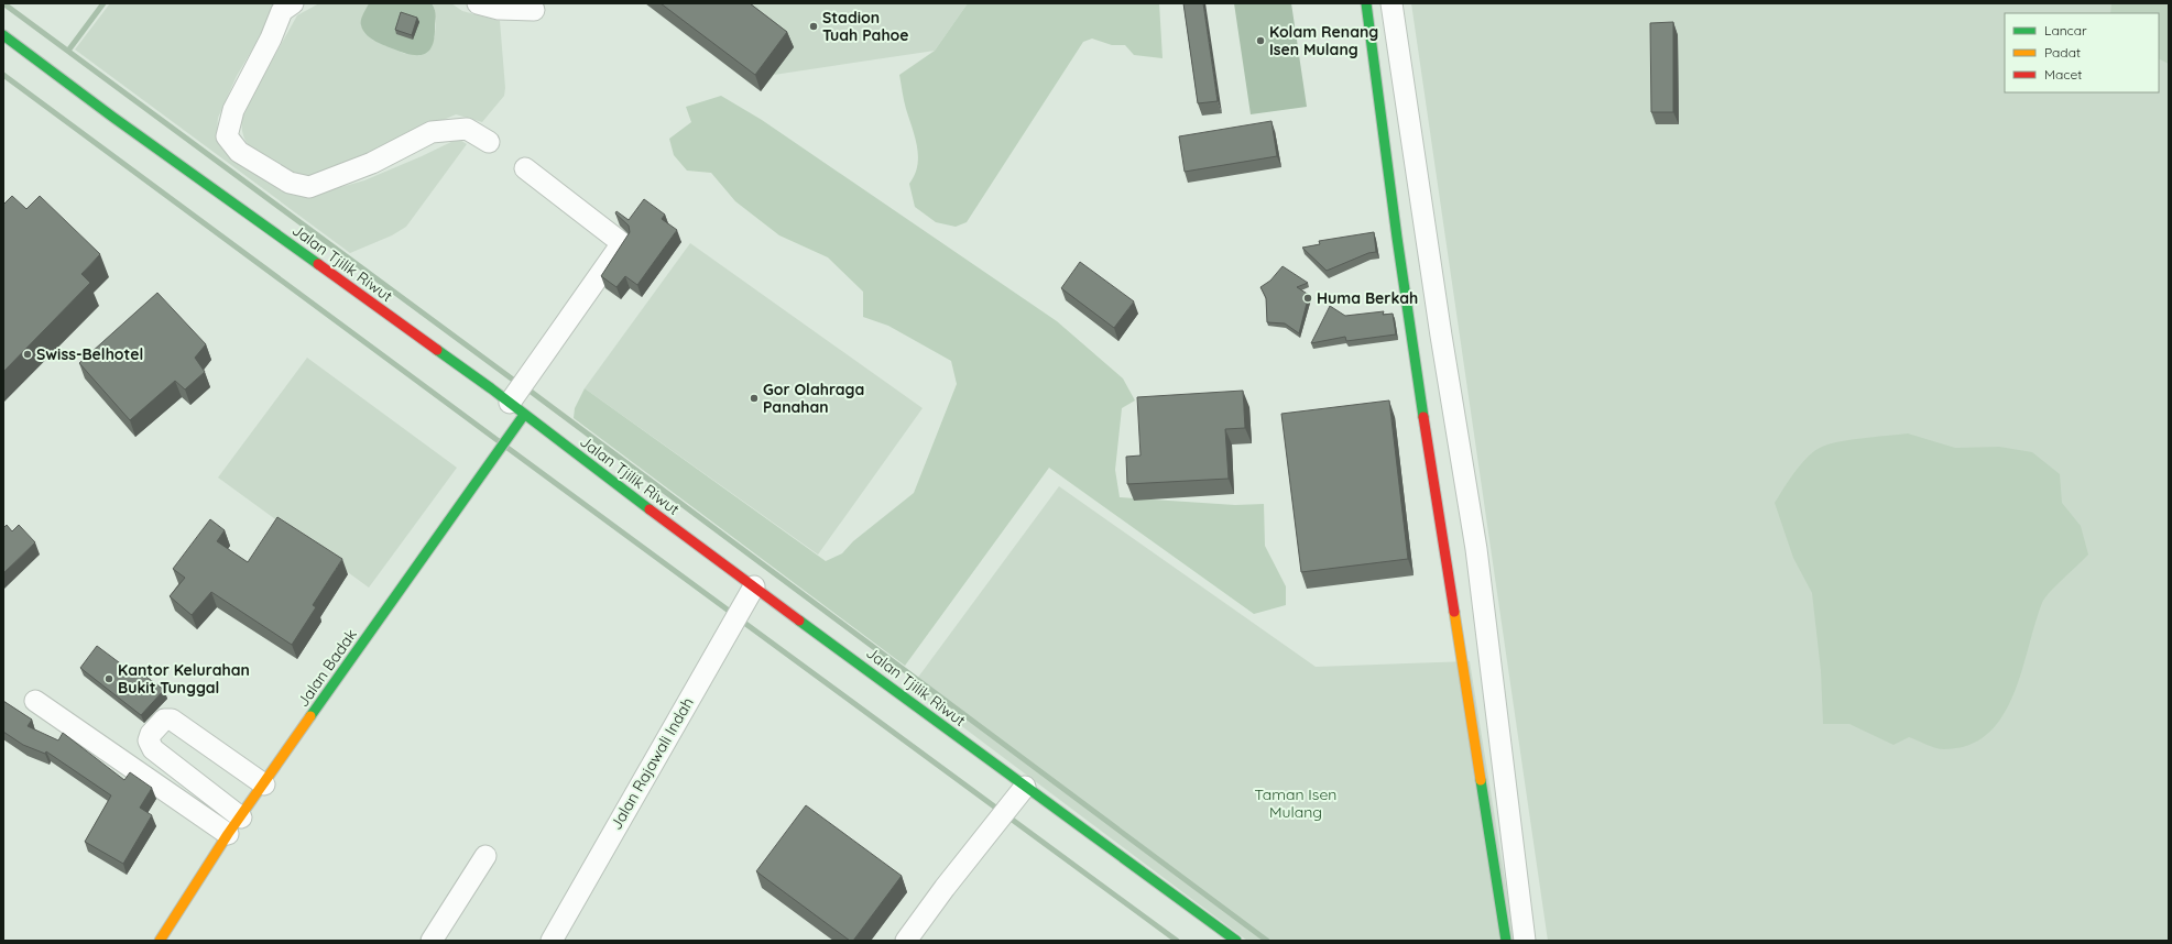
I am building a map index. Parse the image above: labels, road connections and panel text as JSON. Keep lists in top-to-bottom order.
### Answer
{
  "streets": {
    "main road": ["Jalan Tjilik Riwut", "Jalan Badak"],
    "street": ["Jalan Rajawali Indah"]
  },
  "crossings": [
    ["Jalan Tjilik Riwut", "Jalan Badak"],
    ["Jalan Tjilik Riwut", "Jalan Rajawali Indah"]
  ],
  "parks": ["Taman Isen Mulang"],
  "places": [
    "Stadion Tuah Pahoe",
    "Kolam Renang Isen Mulang",
    "Huma Berkah",
    "Swiss-Belhotel",
    "Gor Olahraga Panahan",
    "Kantor Kelurahan Bukit Tunggal"
  ],
  "legend": ["Lancar", "Padat", "Macet"]
}
